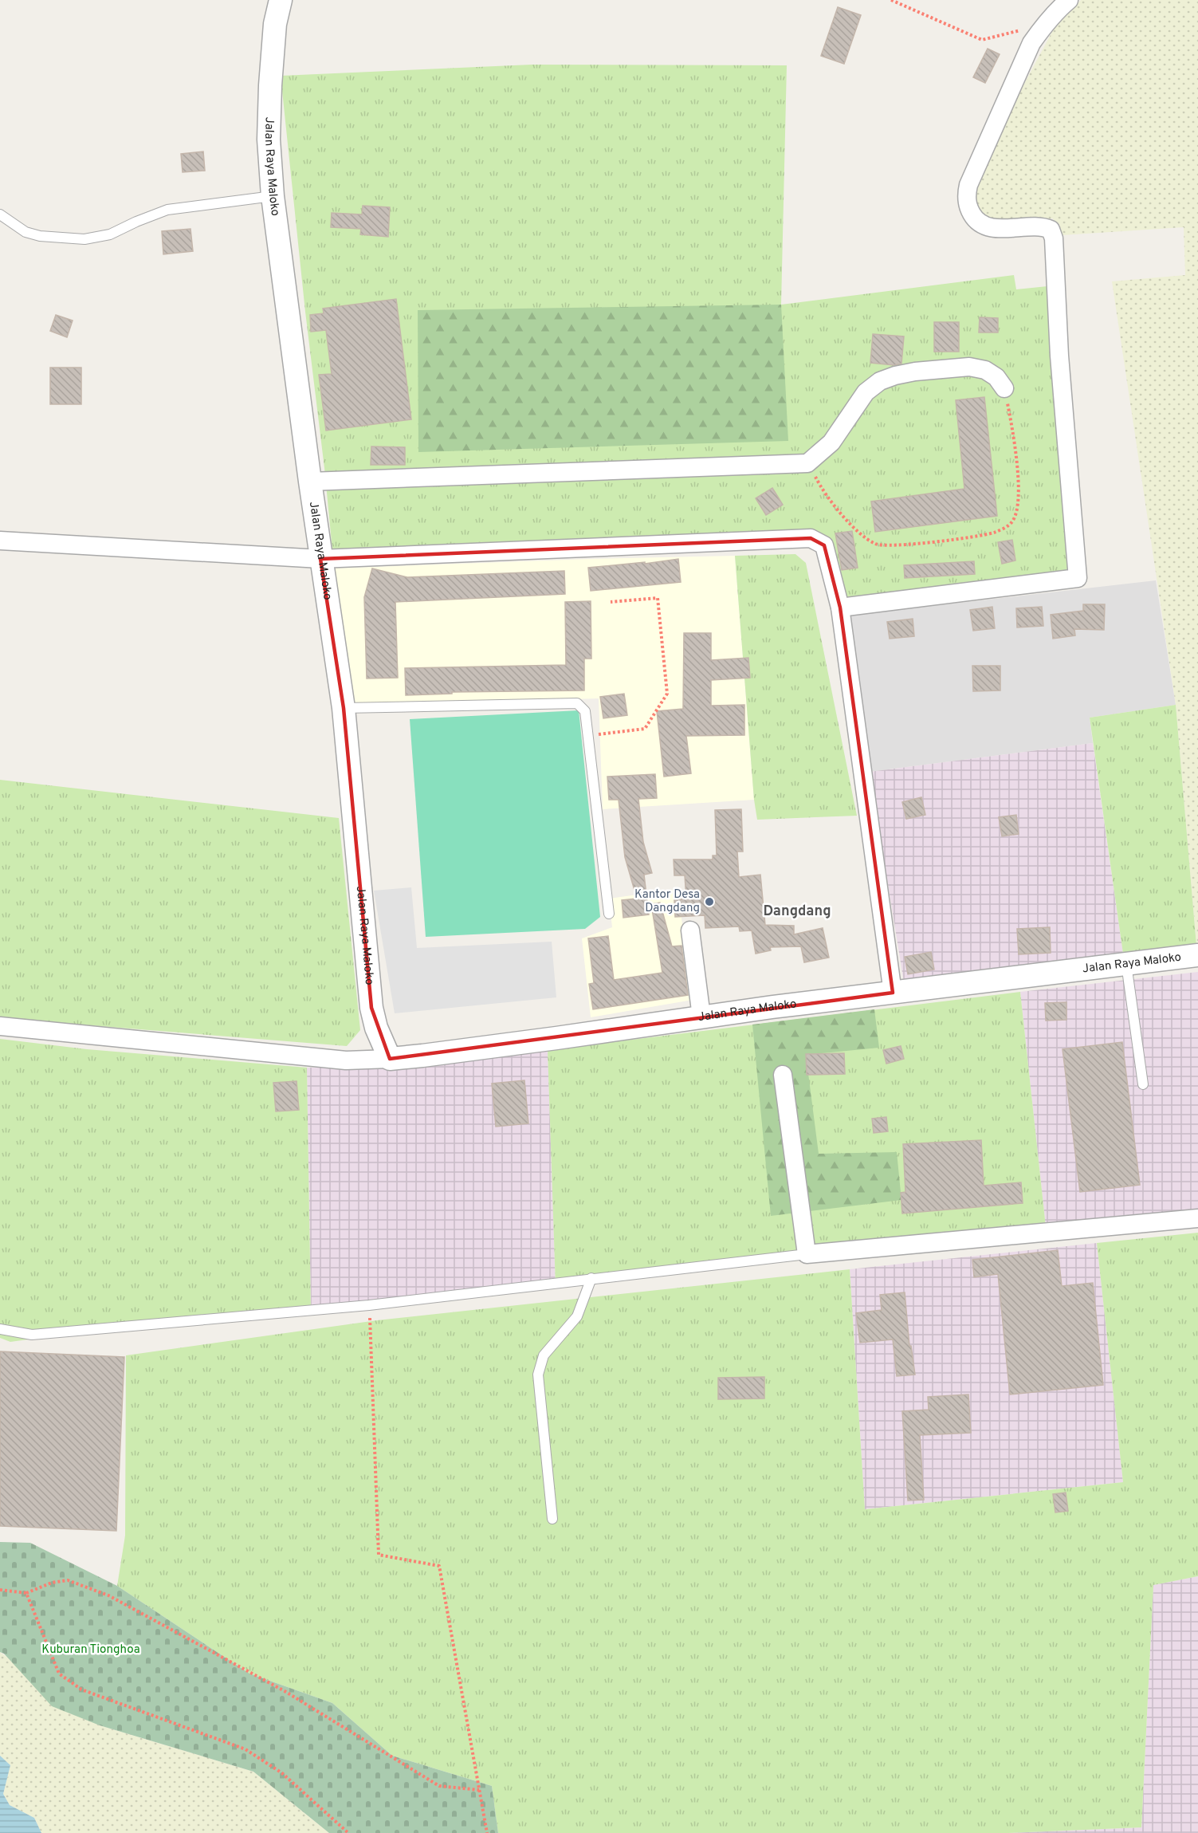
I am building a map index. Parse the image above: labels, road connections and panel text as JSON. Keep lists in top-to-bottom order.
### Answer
{
  "streets": {
    "street": ["Jalan Raya Maloko"]
  },
  "districts": ["Dangdang"],
  "parks": ["Kuburan Tionghoa"],
  "places": ["Kantor Desa Dangdang"]
}
